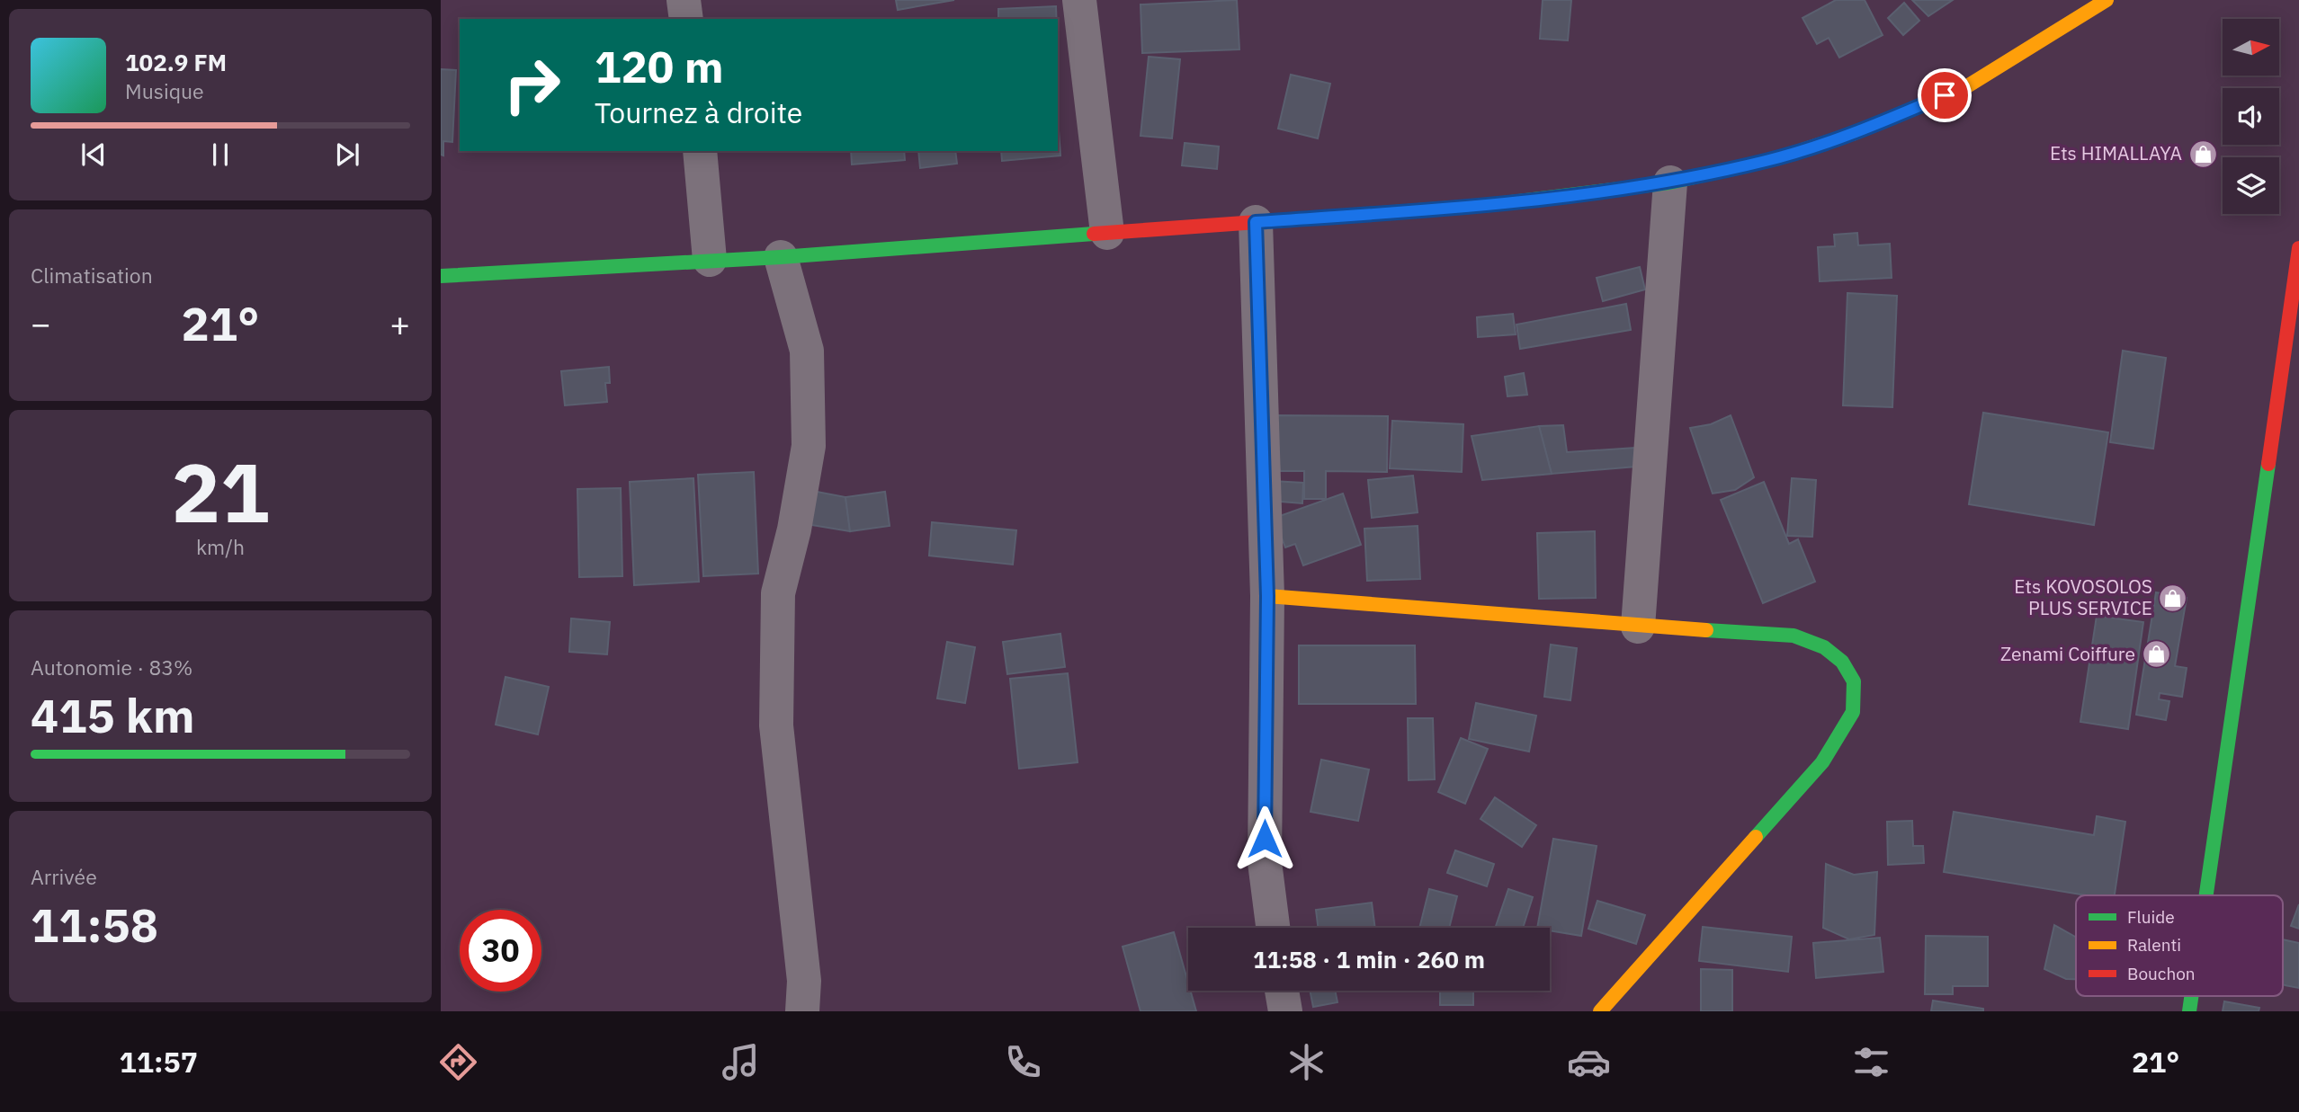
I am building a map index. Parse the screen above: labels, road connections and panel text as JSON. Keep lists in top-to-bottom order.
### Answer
{
  "places": {
    "shop": ["Ets HIMALLAYA", "Ets KOVOSOLOS PLUS SERVICE", "Zenami Coiffure"]
  },
  "legend": ["Fluide", "Ralenti", "Bouchon"],
  "north": "right",
  "page": {
    "turn": ["120 m", "Tournez à droite"],
    "song": ["102.9 FM", "Musique"],
    "tile": [
      "Climatisation",
      ["21", "km/h"],
      ["Autonomie · 83%", "415 km"],
      ["Arrivée", "11:58"]
    ],
    "heat": ["−", "21°", "+"],
    "limit": "30",
    "trip": "11:58 · 1 min · 260 m",
    "tabs": ["11:57", "21°"]
  }
}
